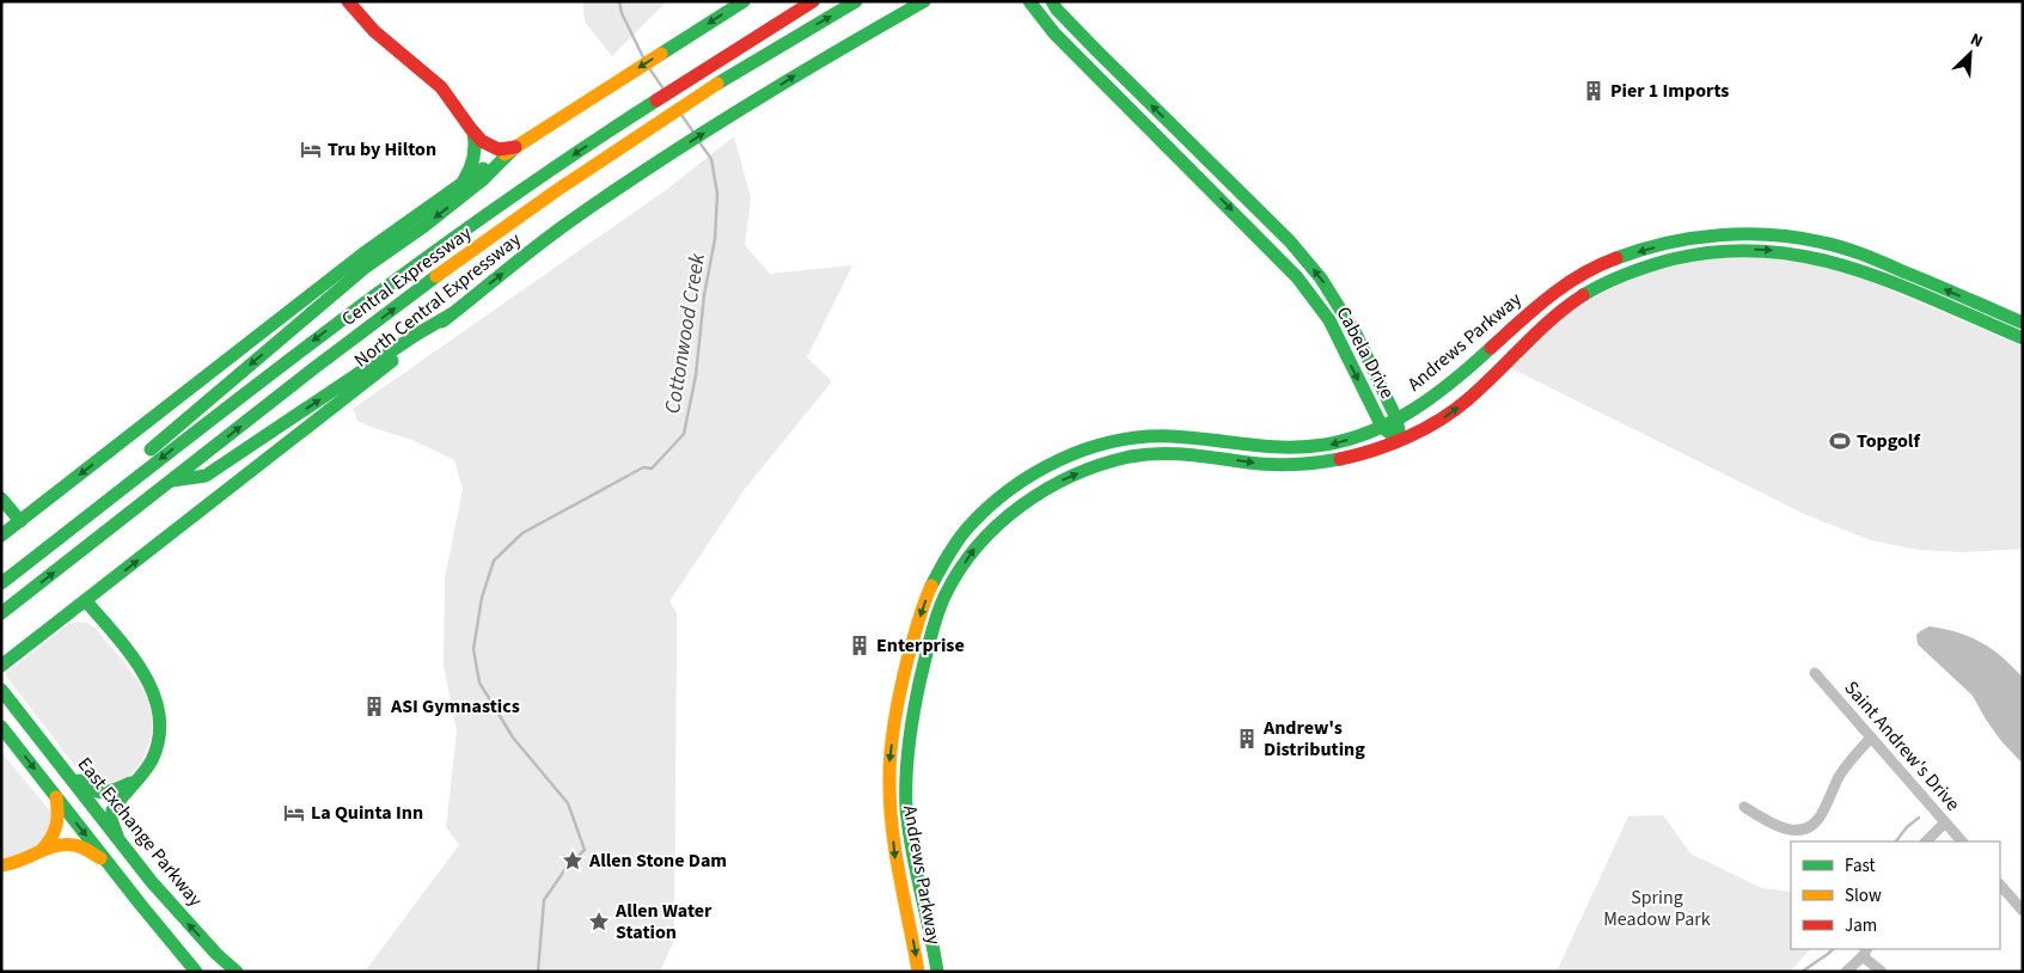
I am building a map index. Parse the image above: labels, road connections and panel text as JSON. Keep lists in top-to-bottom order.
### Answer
{
  "streets": {
    "main road": [
      "Central Expressway",
      "North Central Expressway",
      "Andrews Parkway",
      "Cabela Drive",
      "East Exchange Parkway"
    ],
    "street": ["Saint Andrew's Drive"]
  },
  "crossings": [
    ["Andrews Parkway", "Cabela Drive"]
  ],
  "water": ["Cottonwood Creek"],
  "parks": ["Spring Meadow Park"],
  "places": {
    "building": [
      "Pier 1 Imports",
      "Enterprise",
      "ASI Gymnastics",
      "Andrew's Distributing"
    ],
    "hotel": ["Tru by Hilton", "La Quinta Inn"],
    "sports": ["Topgolf"],
    "place": ["Allen Stone Dam", "Allen Water Station"]
  },
  "legend": ["Fast", "Slow", "Jam"],
  "north": "top right"
}
